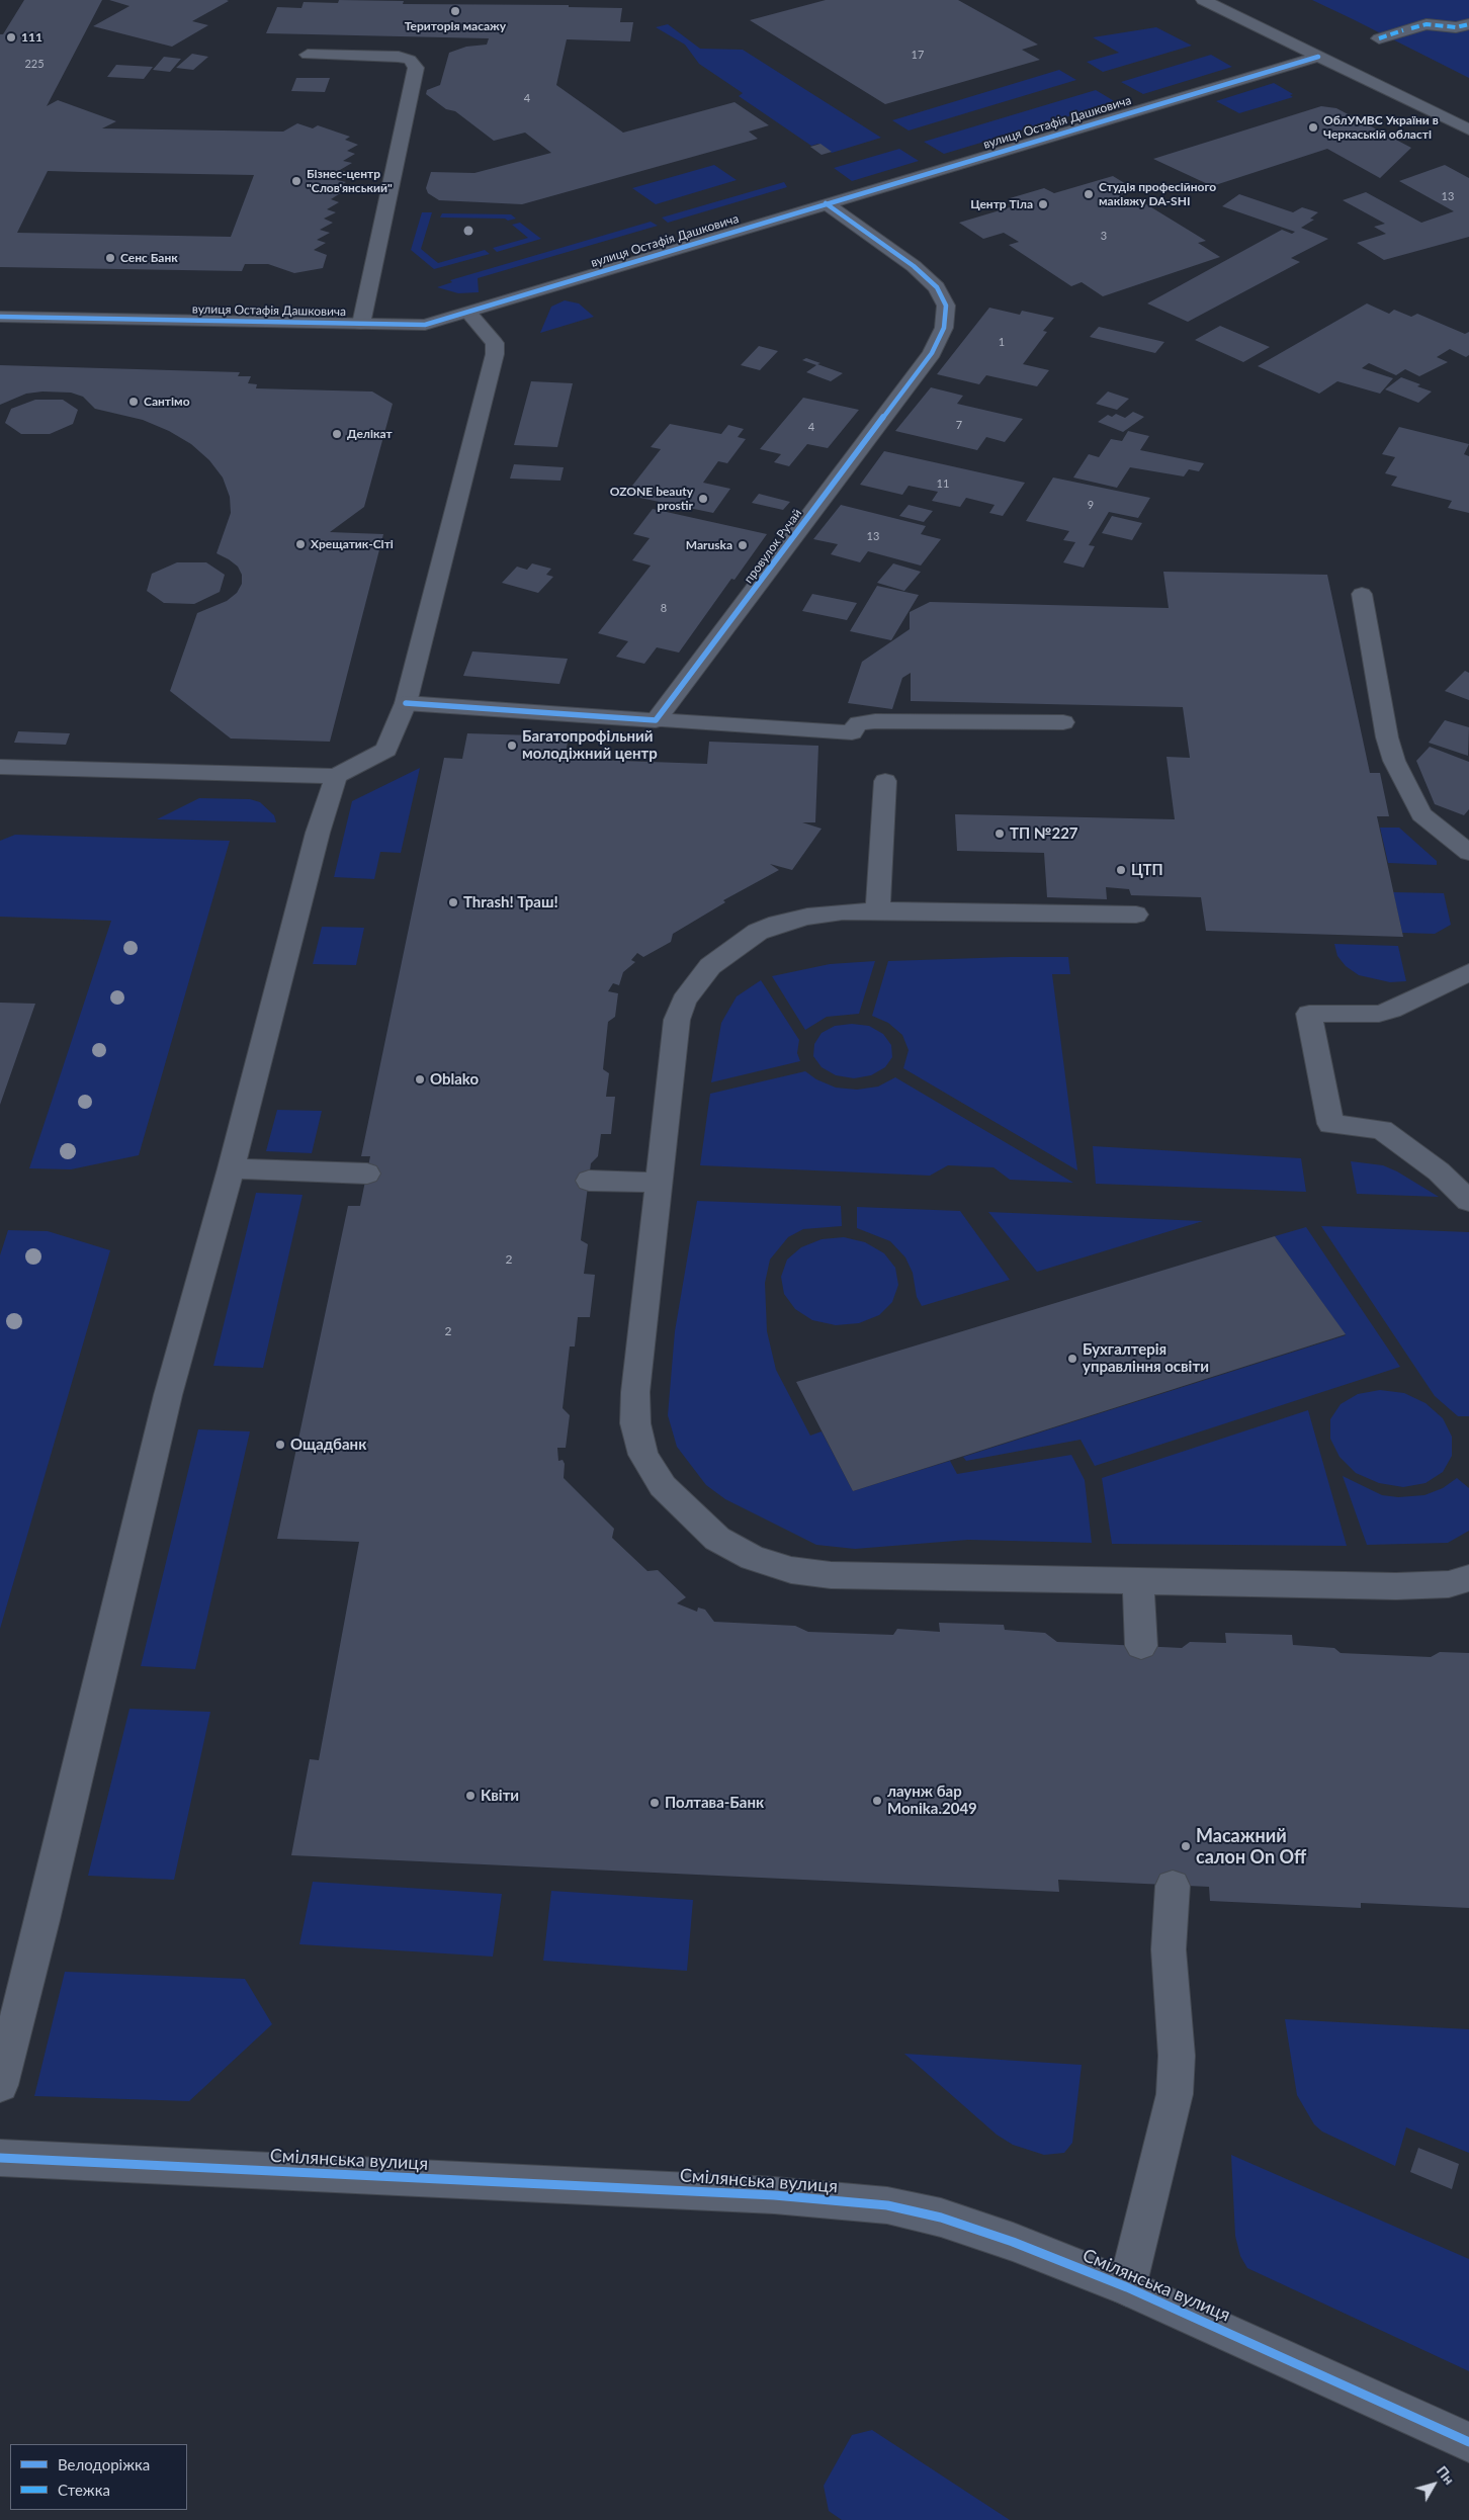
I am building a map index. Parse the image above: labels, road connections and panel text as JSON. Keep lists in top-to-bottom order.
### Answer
{
  "streets": {
    "street": ["вулиця Остафія Дашковича", "провулок Ручай", "Смілянська вулиця"]
  },
  "crossings": [
    ["вулиця Остафія Дашковича", "провулок Ручай"]
  ],
  "places": [
    "Територія масажу",
    "111",
    "ОблУМВС України в Черкаській області",
    "Бізнес-центр \"Слов'янський\"",
    "Студія професійного макіяжу DA-SHI",
    "Центр Тіла",
    "Сенс Банк",
    "Сантімо",
    "Делікат",
    "OZONE beauty prostir",
    "Хрещатик-Сіті",
    "Maruska",
    "Багатопрофільний молодіжний центр",
    "ТП №227",
    "ЦТП",
    "Thrash! Траш!",
    "Oblako",
    "Бухгалтерія управління освіти",
    "Ощадбанк",
    "Квіти",
    "лаунж бар Monika.2049",
    "Полтава-Банк",
    "Масажний салон On Off"
  ],
  "house_numbers": [
    "17",
    "225",
    "4",
    "13",
    "3",
    "1",
    "7",
    "4",
    "11",
    "9",
    "13",
    "8",
    "2",
    "2"
  ],
  "legend": ["Велодоріжка", "Стежка"],
  "north": "top right"
}
